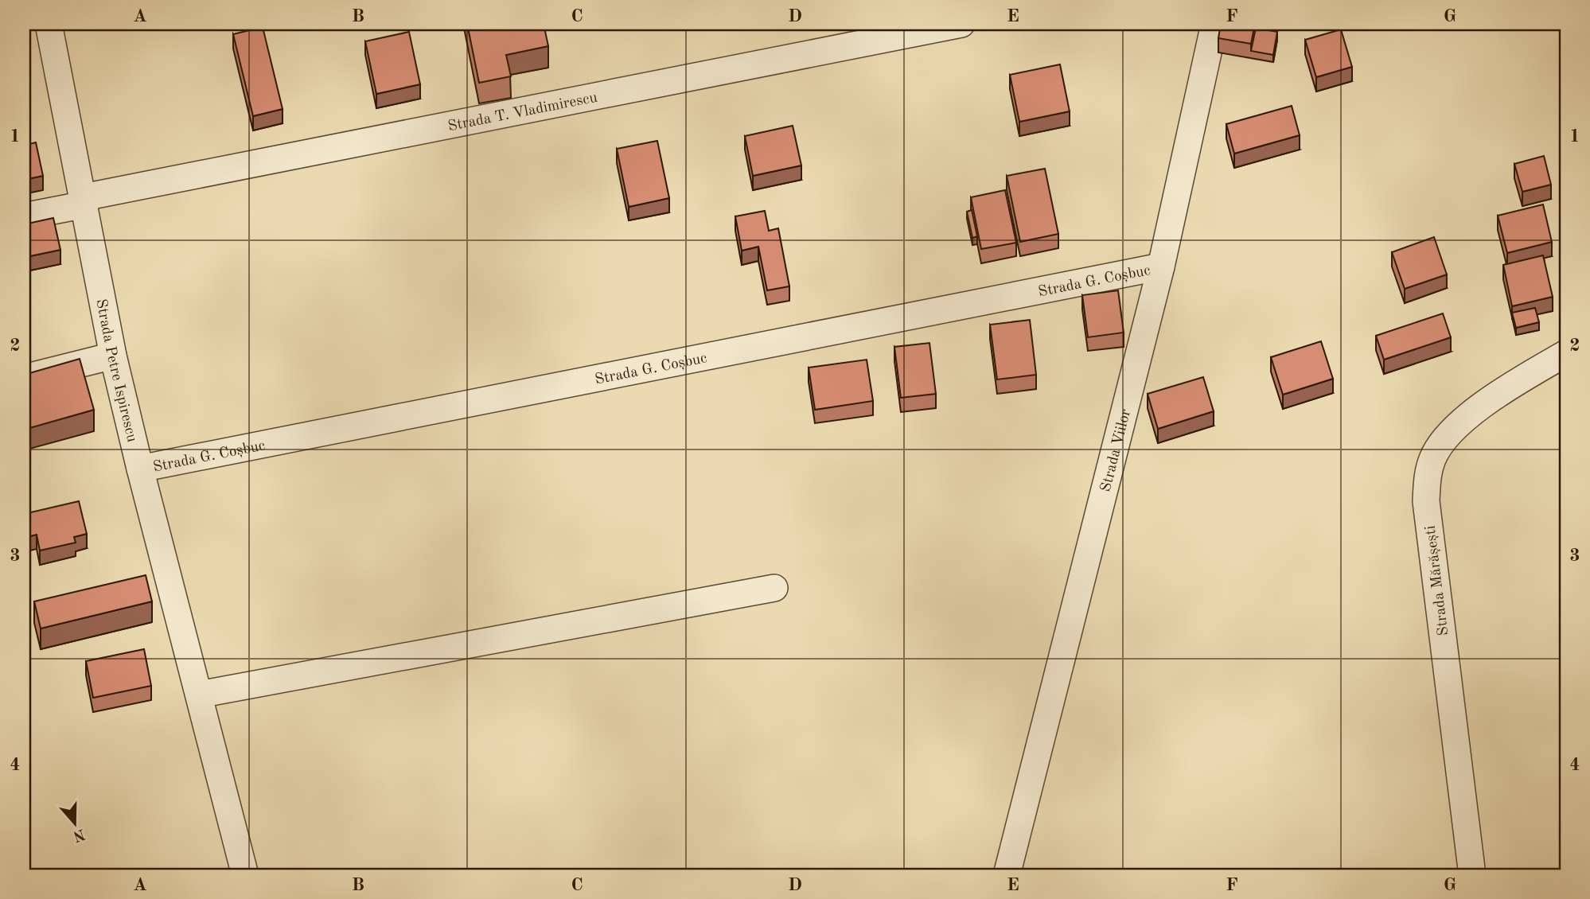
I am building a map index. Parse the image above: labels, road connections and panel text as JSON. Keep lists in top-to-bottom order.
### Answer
{
  "streets": {
    "street": [
      "Strada T. Vladimirescu",
      "Strada G. Coșbuc",
      "Strada Petre Ispirescu",
      "Strada Viilor",
      "Strada Mărășești"
    ]
  },
  "crossings": [
    ["Strada T. Vladimirescu", "Strada Petre Ispirescu"],
    ["Strada G. Coșbuc", "Strada Petre Ispirescu"],
    ["Strada G. Coșbuc", "Strada Viilor"]
  ],
  "north": "bottom",
  "grid": {
    "columns": [
      "A",
      "B",
      "C",
      "D",
      "E",
      "F",
      "G"
    ],
    "rows": [
      "1",
      "2",
      "3",
      "4"
    ]
  }
}
